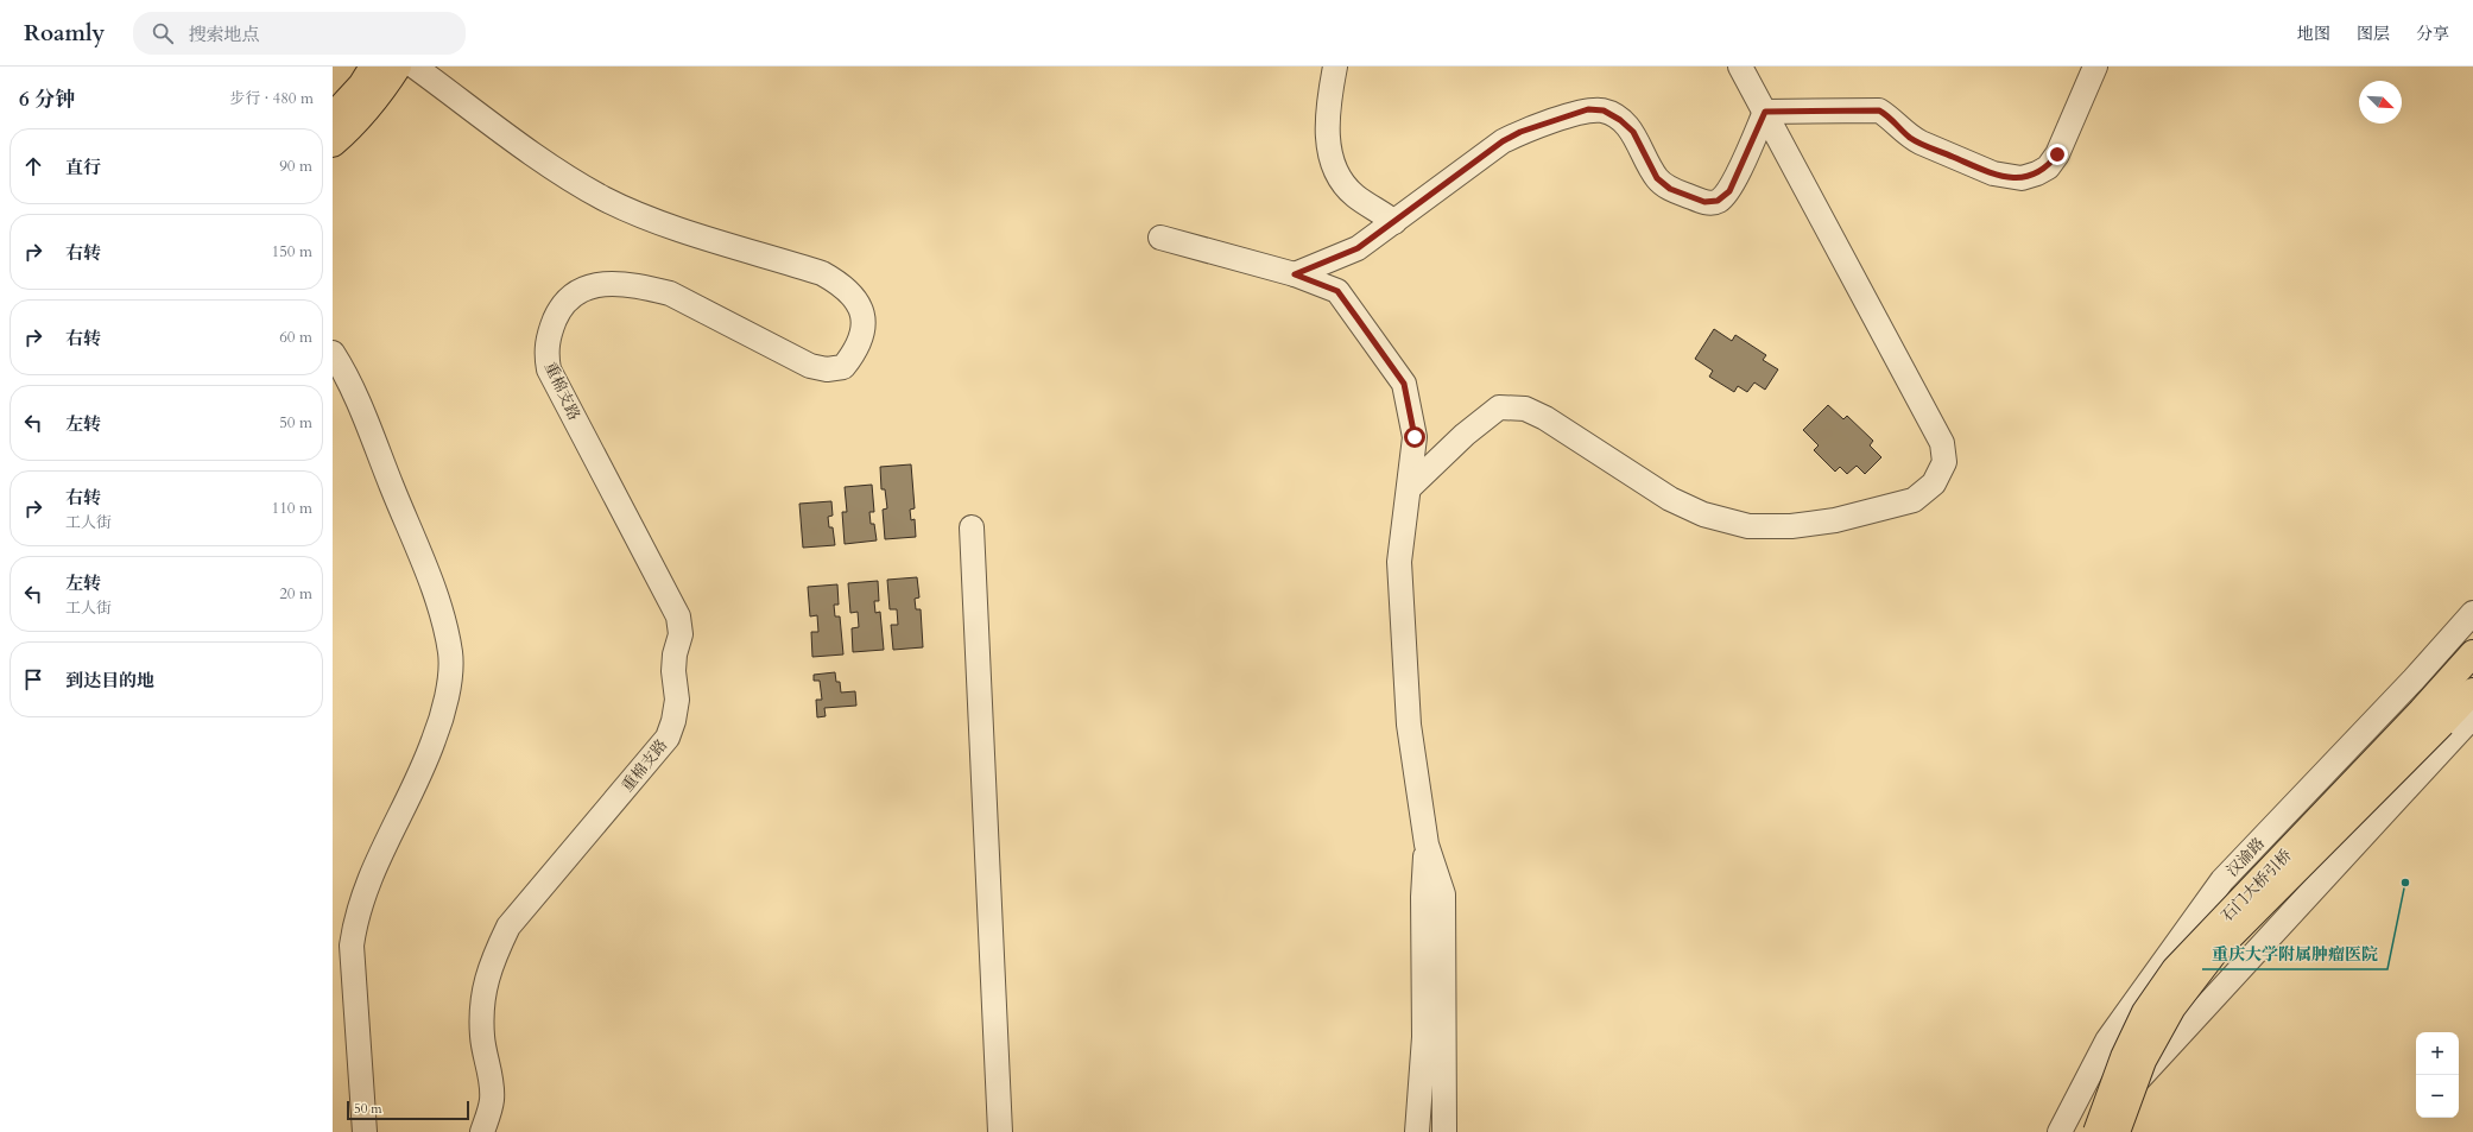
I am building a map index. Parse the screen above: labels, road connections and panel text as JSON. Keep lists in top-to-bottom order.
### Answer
{
  "streets": {
    "main road": ["石门大桥引桥"],
    "street": ["重棉支路", "汉渝路"]
  },
  "places": ["重庆大学附属肿瘤医院"],
  "scale_bar": "50 m",
  "north": "bottom right",
  "page": {
    "header": "Roamly",
    "search": "搜索地点",
    "nav": ["地图", "图层", "分享"],
    "heading": ["6 分钟", "步行 · 480 m"],
    "list": [
      ["直行", "90 m"],
      ["右转", "150 m"],
      ["右转", "60 m"],
      ["左转", "50 m"],
      ["右转", "工人街", "110 m"],
      ["左转", "工人街", "20 m"],
      "到达目的地"
    ],
    "map_buttons": ["+", "−"],
    "scale": "50 m"
  }
}
